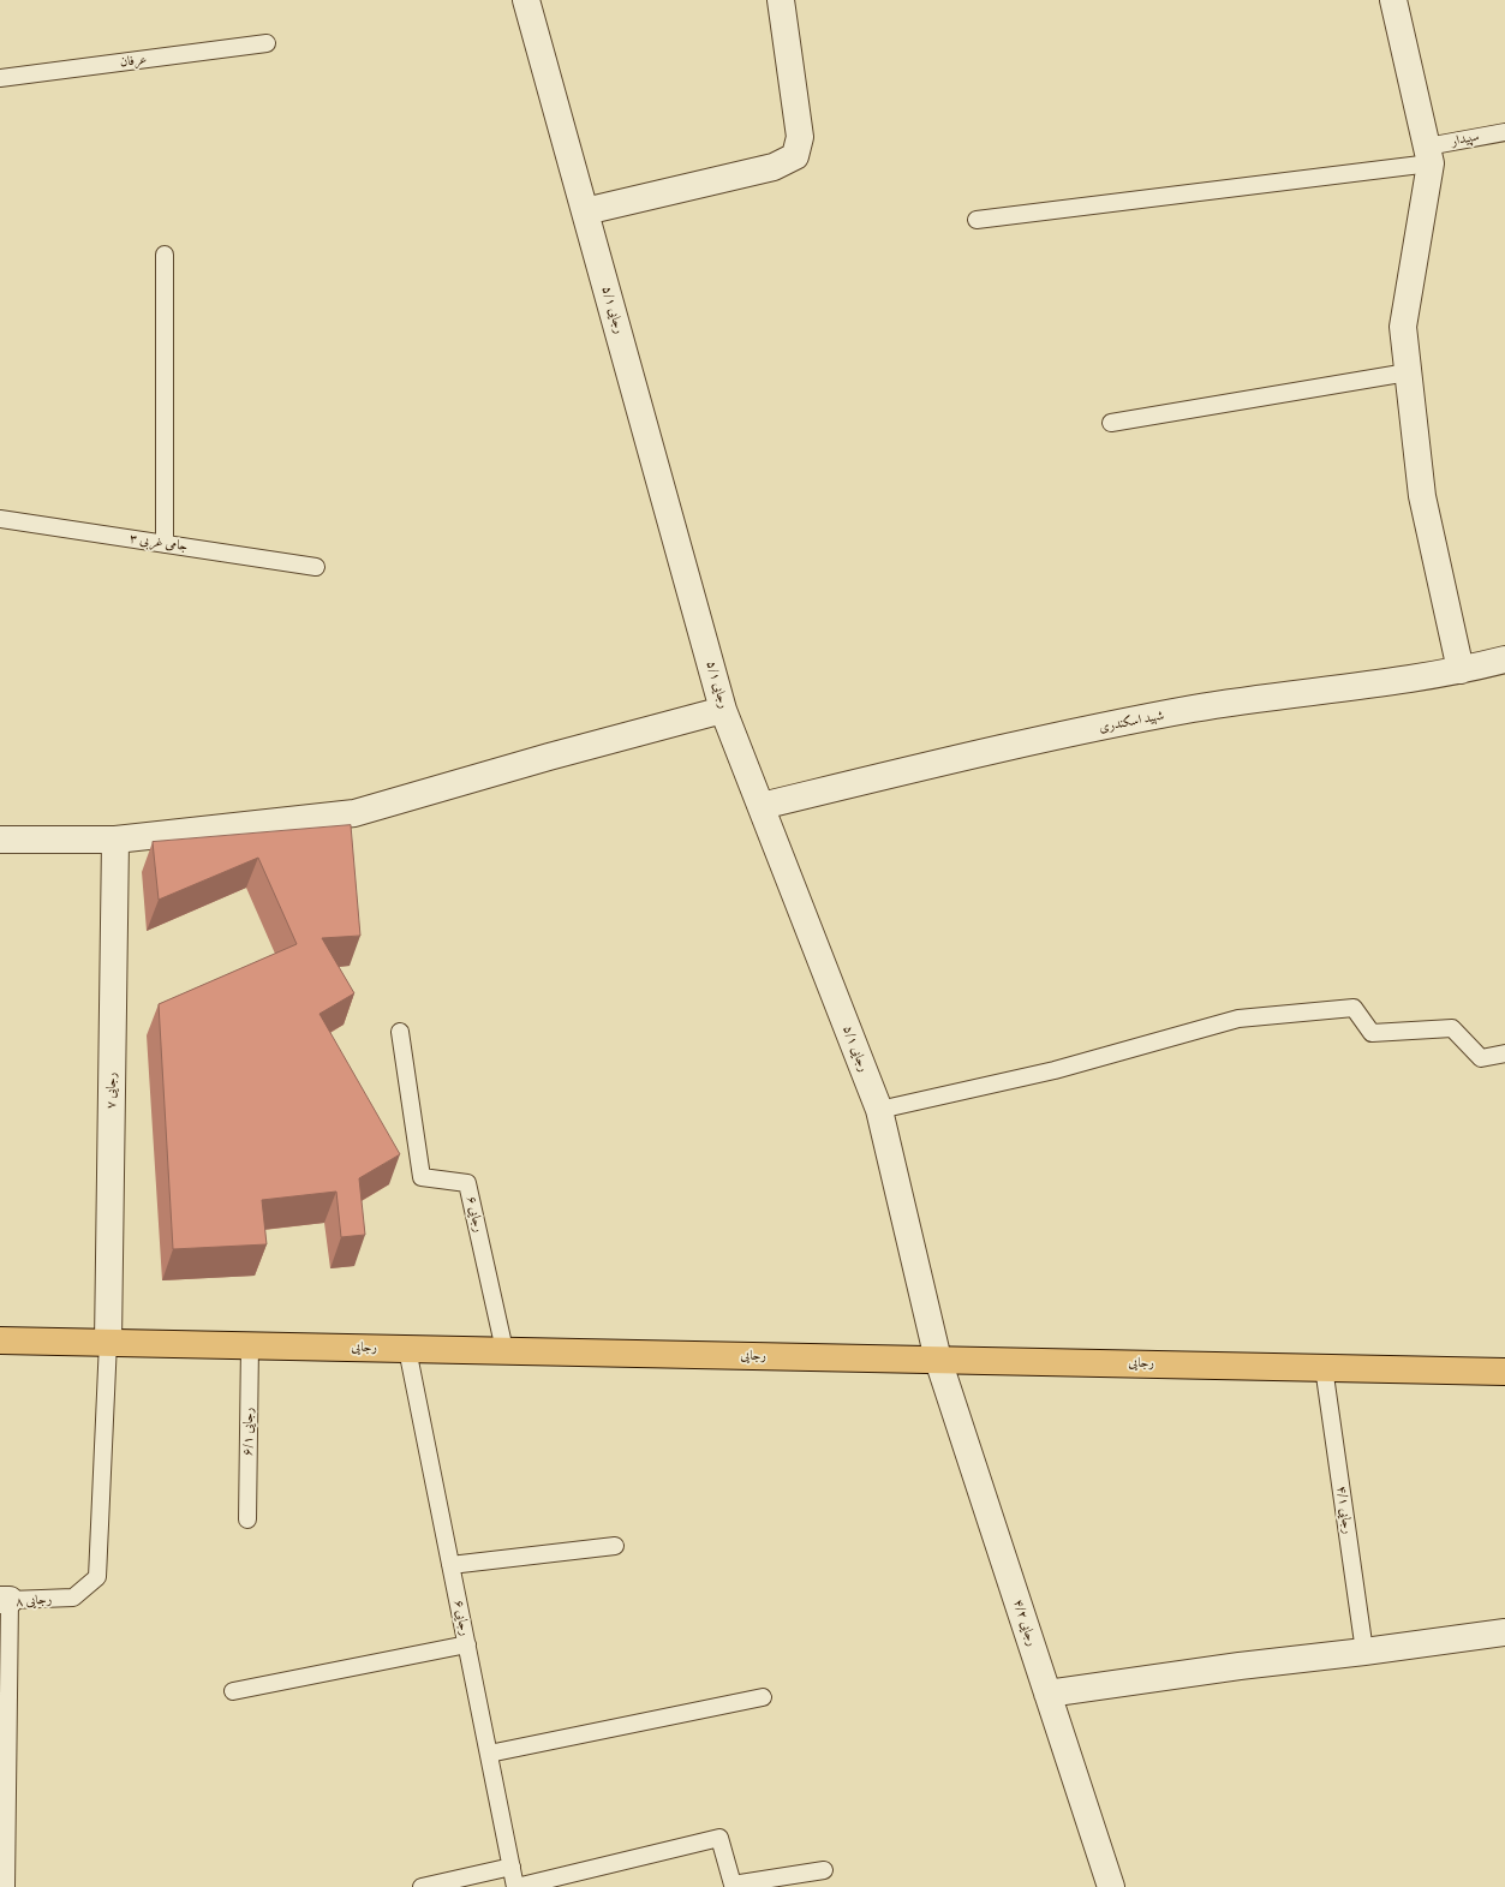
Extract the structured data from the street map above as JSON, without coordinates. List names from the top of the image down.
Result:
{
  "streets": {
    "main road": ["رجایی"],
    "street": [
      "رجایی ۵/۱",
      "شهید اسکندری",
      "رجایی ۷",
      "رجایی ۴/۲"
    ],
    "lane": [
      "عرفان",
      "سپیدار",
      "جامی غربی ۳",
      "رجایی ۶",
      "رجایی ۶/۱",
      "رجایی ۴/۱",
      "رجایی ۸"
    ]
  },
  "crossings": [
    ["رجایی ۵/۱", "شهید اسکندری"],
    ["رجایی ۵/۱", "رجایی"],
    ["رجایی ۵/۱", "رجایی ۴/۲"],
    ["رجایی ۷", "رجایی"],
    ["رجایی ۷", "رجایی ۸"],
    ["رجایی ۶", "رجایی"],
    ["رجایی", "رجایی ۶/۱"],
    ["رجایی", "رجایی ۴/۱"],
    ["رجایی", "رجایی ۸"],
    ["رجایی", "رجایی ۴/۲"]
  ]
}
